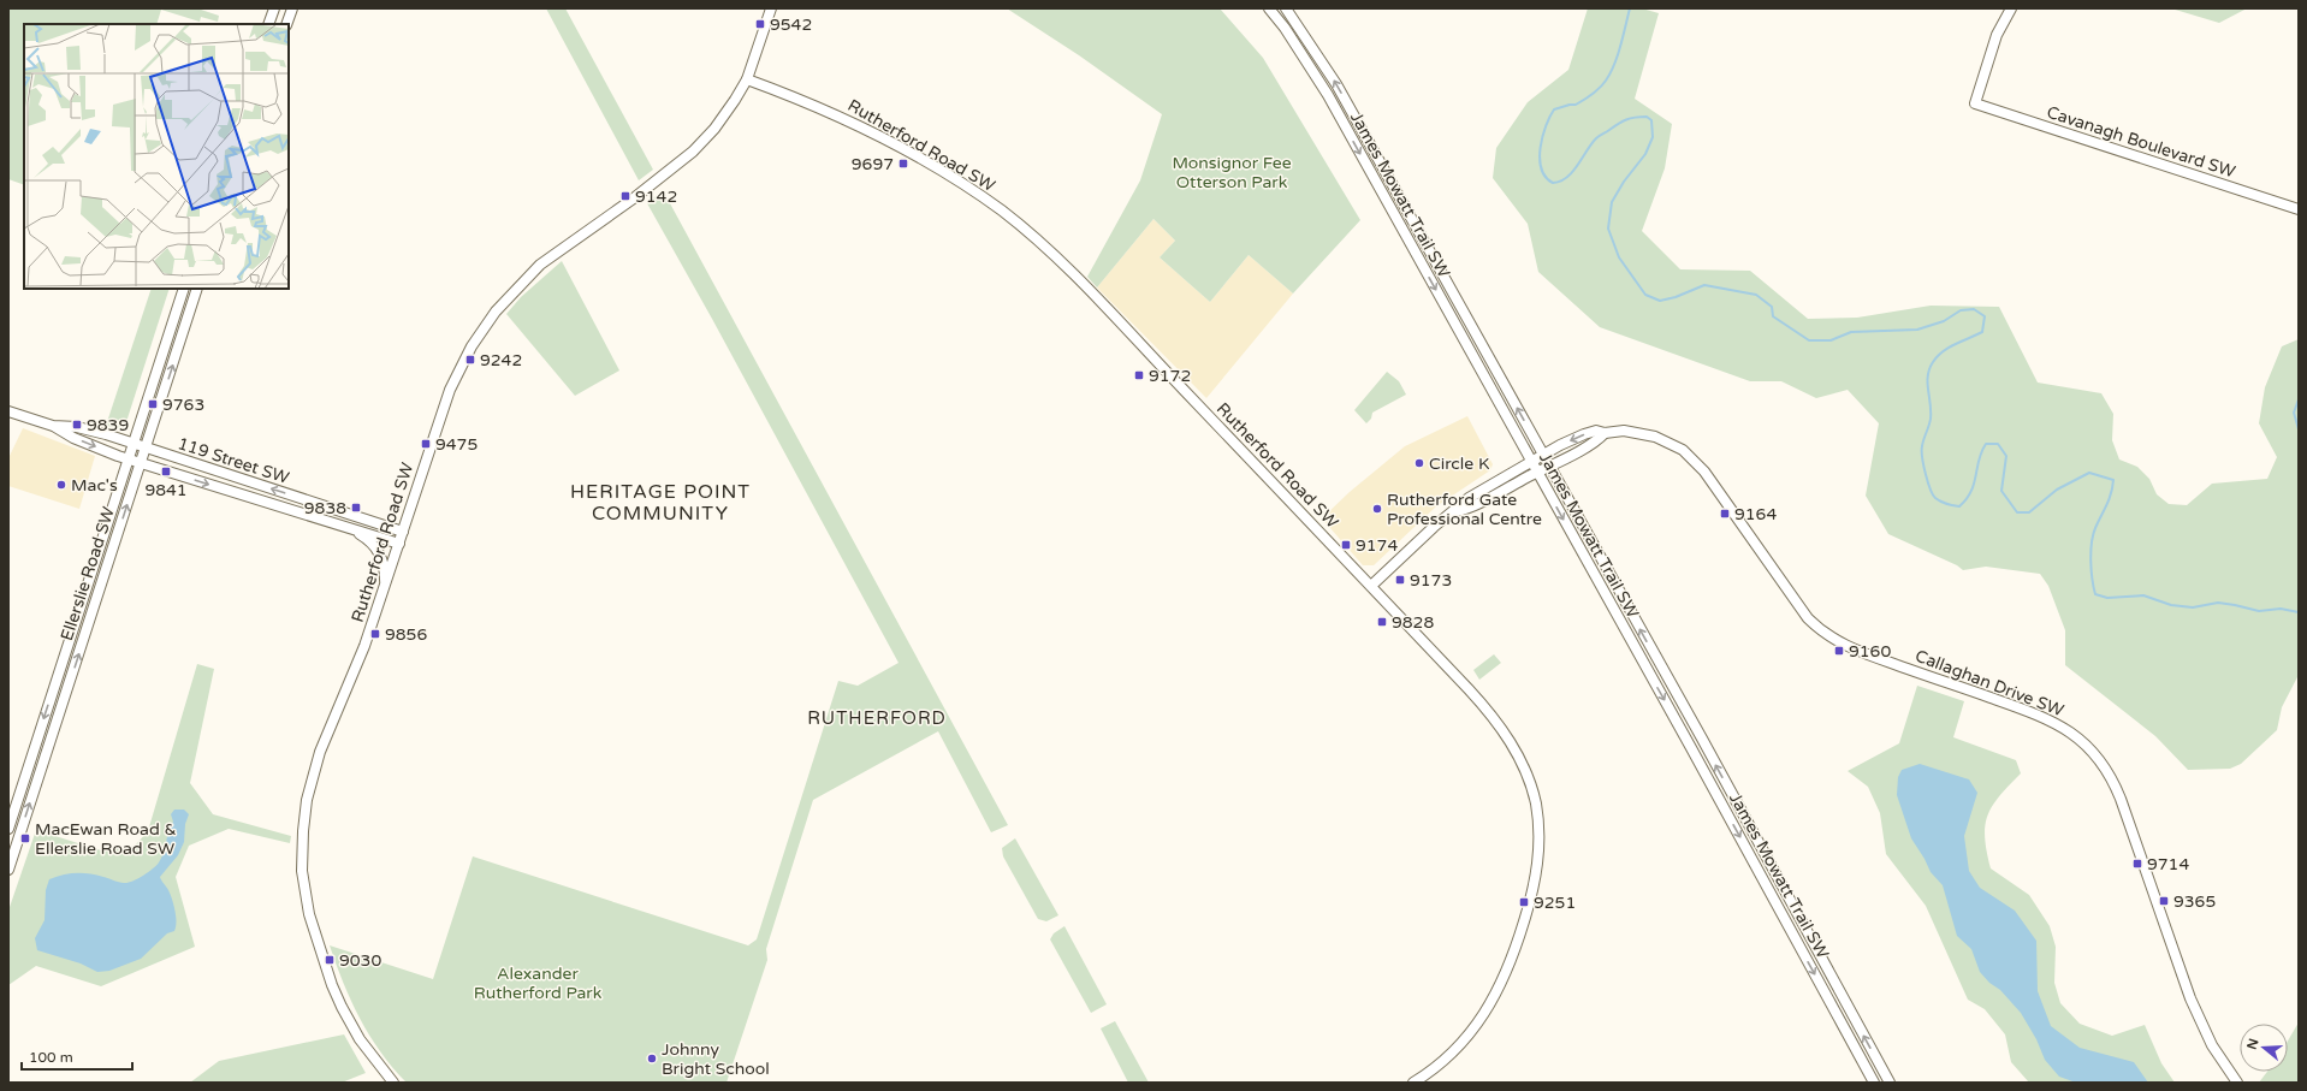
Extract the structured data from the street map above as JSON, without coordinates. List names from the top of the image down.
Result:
{
  "streets": {
    "street": [
      "Cavanagh Boulevard SW",
      "Rutherford Road SW",
      "James Mowatt Trail SW",
      "119 Street SW",
      "Ellerslie Road SW",
      "Callaghan Drive SW"
    ]
  },
  "crossings": [
    ["Rutherford Road SW", "119 Street SW"],
    ["Rutherford Road SW", "Callaghan Drive SW"],
    ["James Mowatt Trail SW", "Callaghan Drive SW"],
    ["119 Street SW", "Ellerslie Road SW"]
  ],
  "districts": ["HERITAGE POINT COMMUNITY", "RUTHERFORD"],
  "parks": ["Monsignor Fee Otterson Park", "Alexander Rutherford Park"],
  "places": {
    "transit": [
      "9542",
      "9697",
      "9142",
      "9242",
      "9172",
      "9763",
      "9839",
      "9475",
      "9841",
      "9838",
      "9164",
      "9174",
      "9173",
      "9828",
      "9856",
      "9160",
      "MacEwan Road & Ellerslie Road SW",
      "9714",
      "9365",
      "9251",
      "9030"
    ],
    "other": [
      "Circle K",
      "Mac's",
      "Rutherford Gate Professional Centre",
      "Johnny Bright School"
    ]
  },
  "scale_bar": "100 m",
  "north": "left"
}
